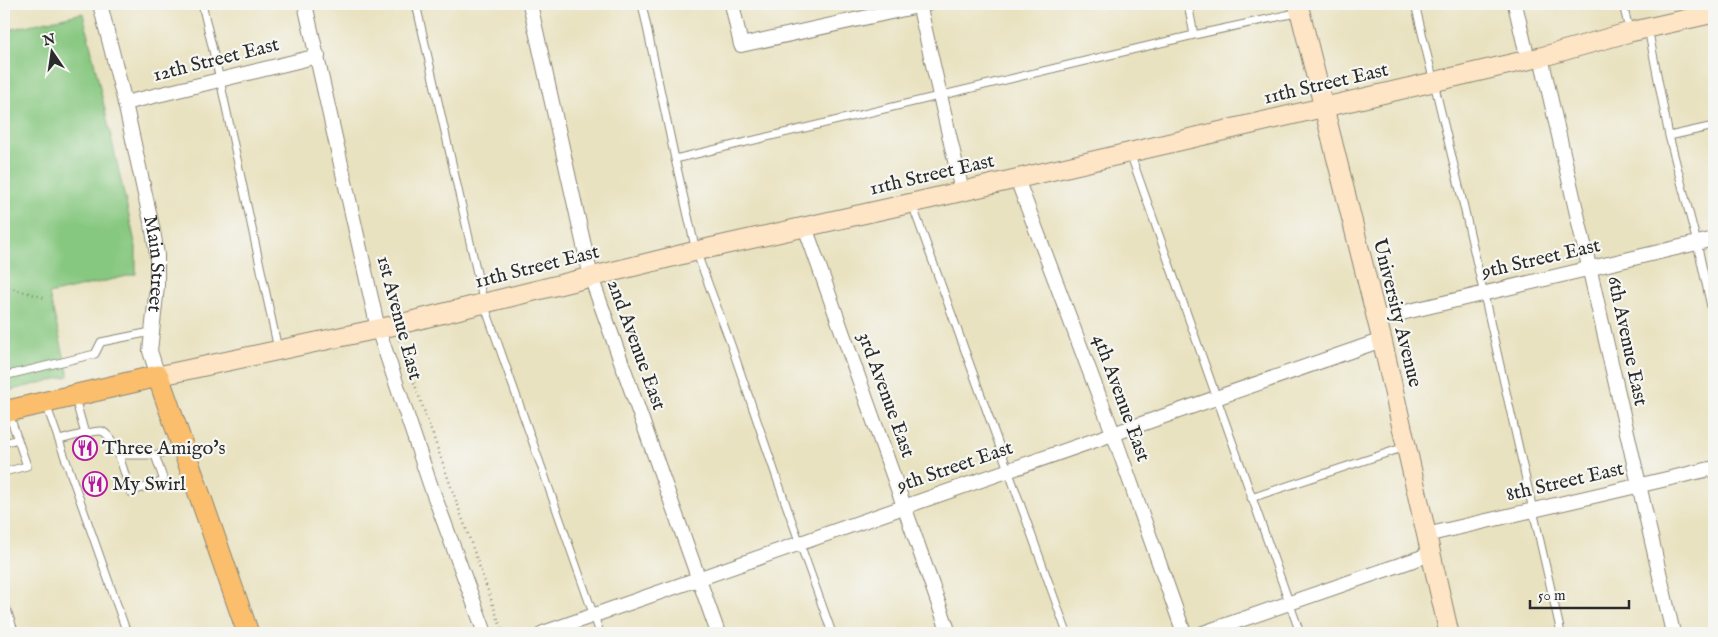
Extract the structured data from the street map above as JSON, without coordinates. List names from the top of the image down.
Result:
{
  "streets": {
    "main road": ["Main Street"],
    "street": [
      "12th Street East",
      "11th Street East",
      "9th Street East",
      "University Avenue",
      "1st Avenue East",
      "6th Avenue East",
      "2nd Avenue East",
      "3rd Avenue East",
      "4th Avenue East",
      "8th Street East"
    ]
  },
  "crossings": [
    ["12th Street East", "Main Street"],
    ["12th Street East", "1st Avenue East"],
    ["11th Street East", "Main Street"],
    ["11th Street East", "University Avenue"],
    ["11th Street East", "1st Avenue East"],
    ["11th Street East", "6th Avenue East"],
    ["11th Street East", "2nd Avenue East"],
    ["11th Street East", "3rd Avenue East"],
    ["11th Street East", "4th Avenue East"],
    ["9th Street East", "University Avenue"],
    ["9th Street East", "6th Avenue East"],
    ["9th Street East", "2nd Avenue East"],
    ["9th Street East", "3rd Avenue East"],
    ["9th Street East", "4th Avenue East"],
    ["University Avenue", "8th Street East"],
    ["6th Avenue East", "8th Street East"]
  ],
  "places": {
    "restaurant": ["Three Amigo's", "My Swirl"]
  },
  "scale_bar": "50 m",
  "north": "top"
}
